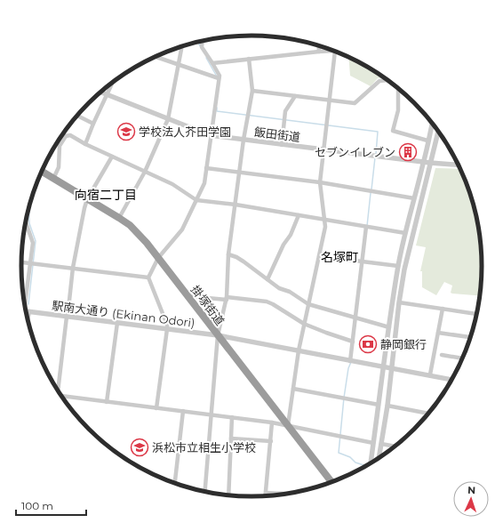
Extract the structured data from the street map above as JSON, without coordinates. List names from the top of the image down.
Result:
{
  "streets": {
    "highway": ["掛塚街道"],
    "street": ["飯田街道", "駅南大通り (Ekinan Odori)"]
  },
  "crossings": [
    ["掛塚街道", "駅南大通り (Ekinan Odori)"]
  ],
  "districts": ["向宿二丁目", "名塚町"],
  "places": {
    "school or university": ["学校法人芥田学園", "浜松市立相生小学校"],
    "building": ["セブンイレブン"],
    "bank": ["静岡銀行"]
  },
  "scale_bar": "100 m",
  "north": "top"
}
